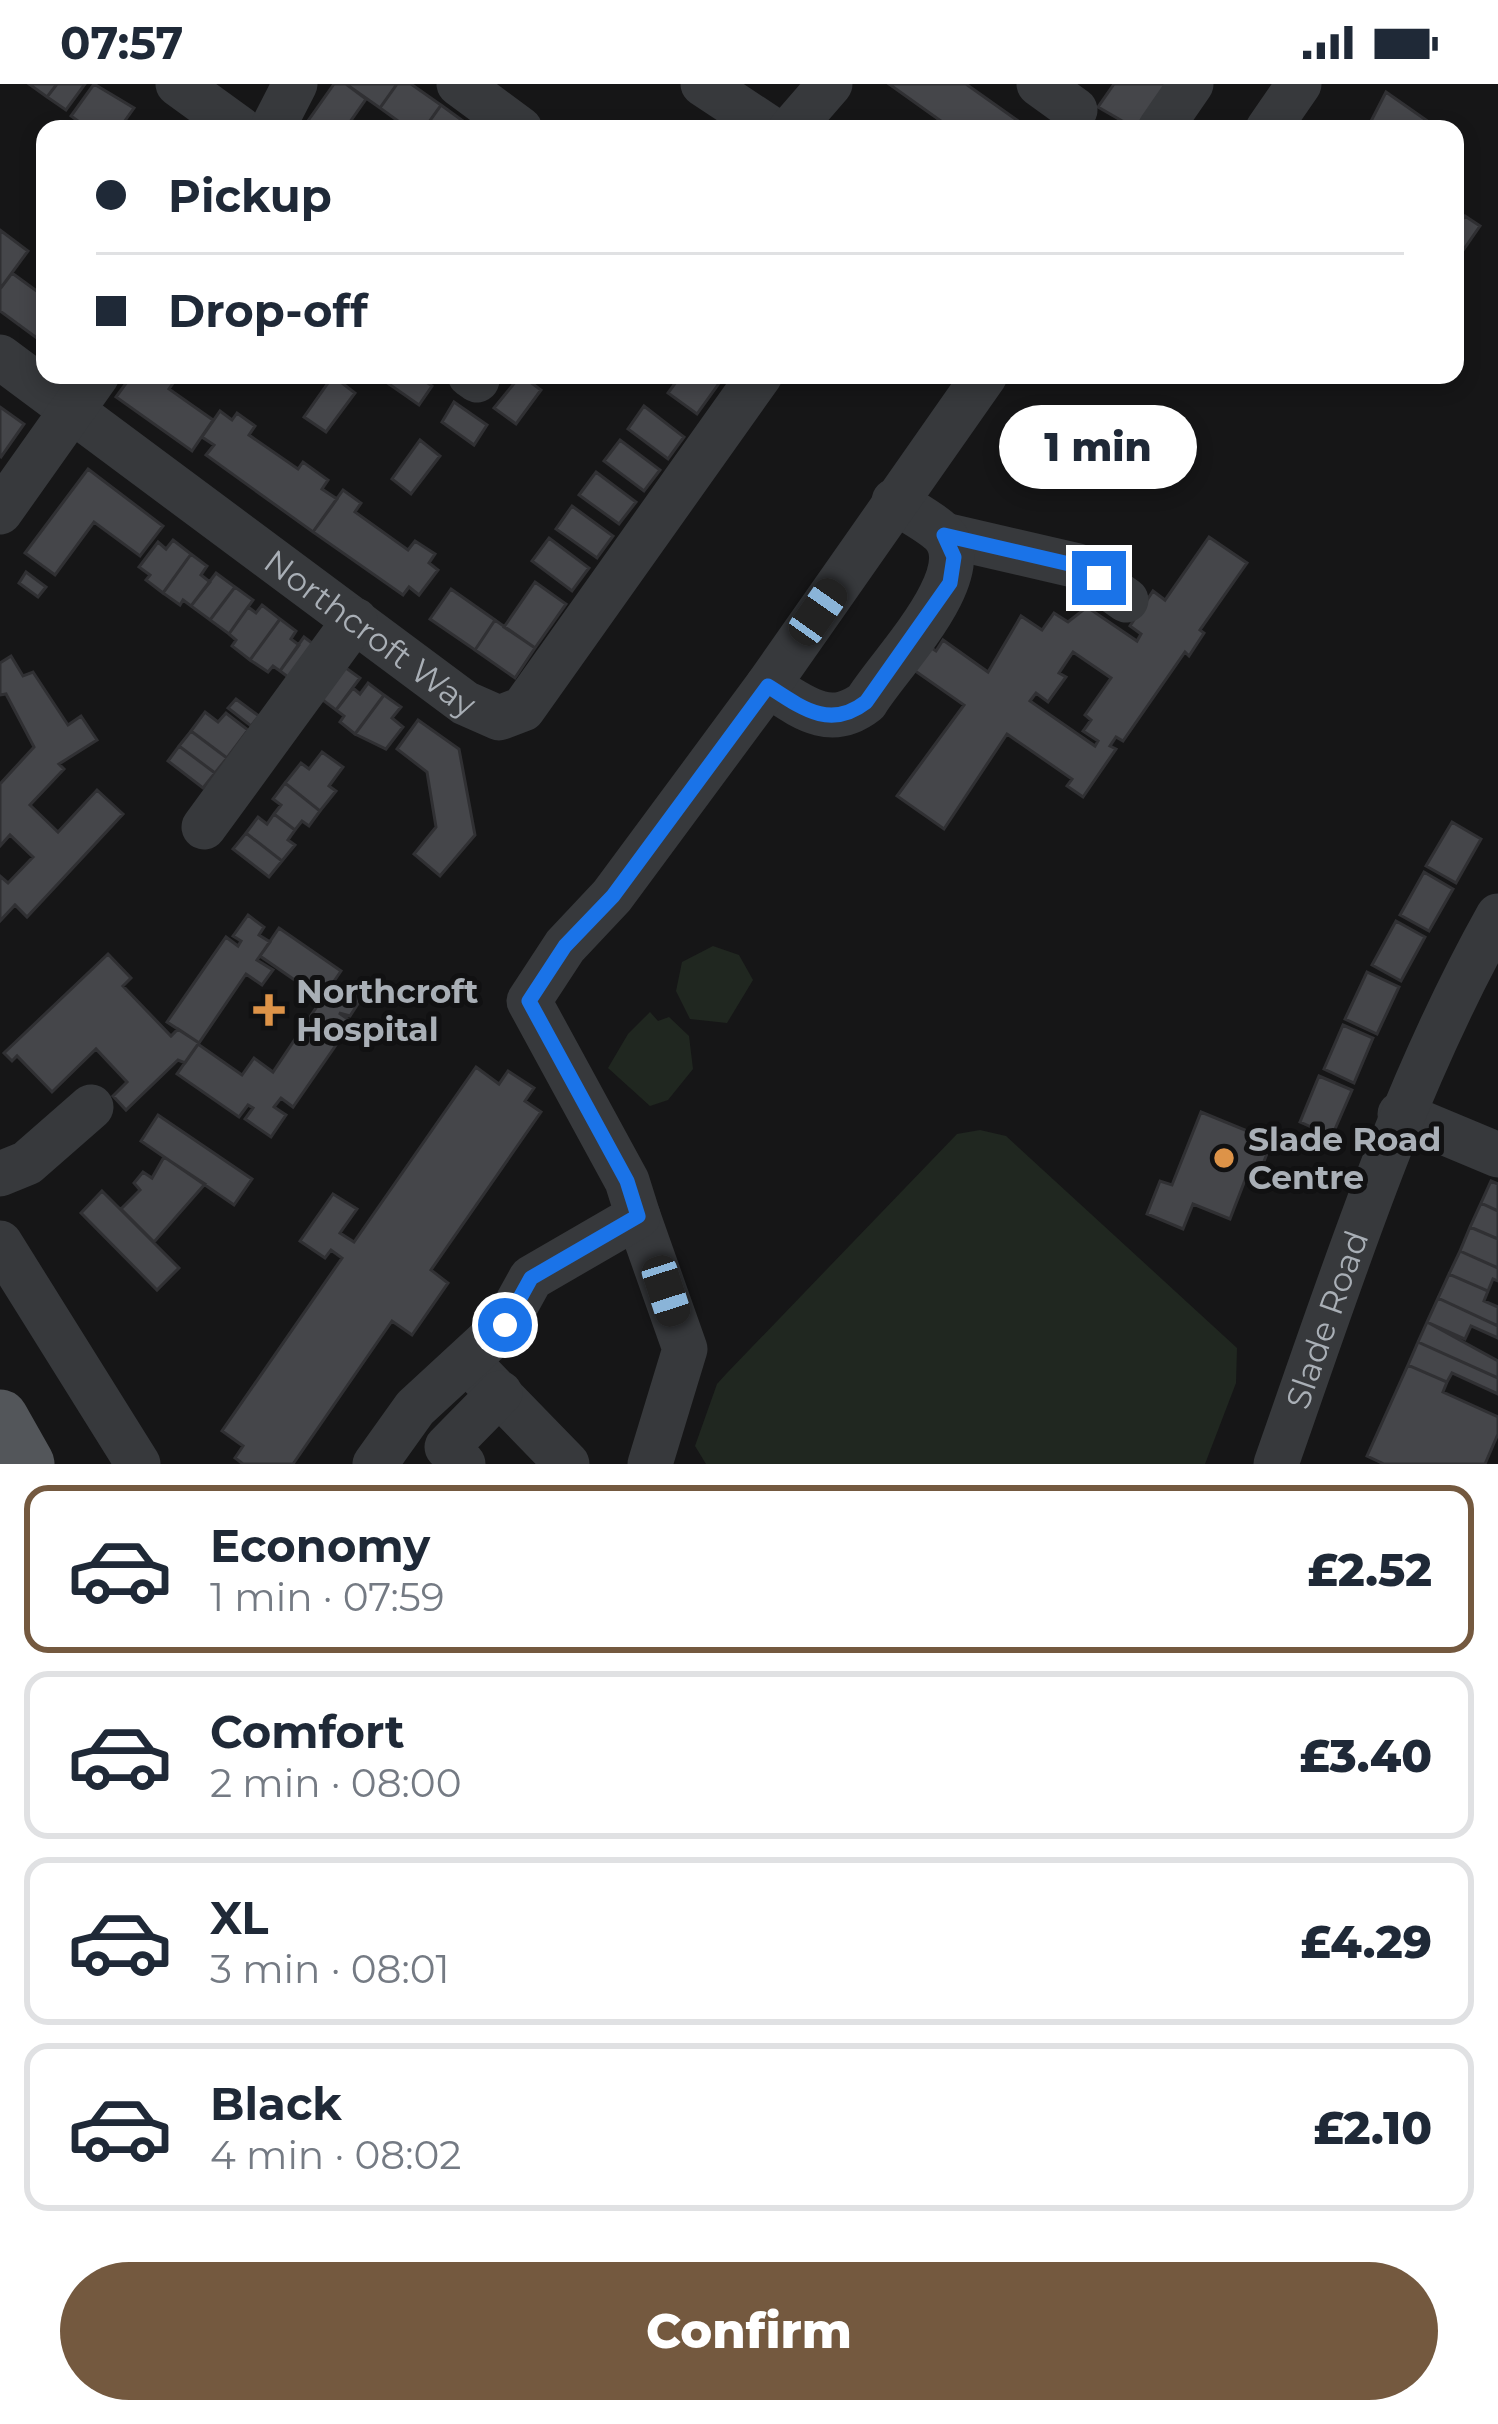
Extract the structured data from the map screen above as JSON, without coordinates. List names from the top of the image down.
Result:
{
  "streets": {
    "street": ["Northcroft Way", "Slade Road"]
  },
  "places": {
    "health": ["Northcroft Hospital"],
    "other": ["Slade Road Centre"]
  },
  "page": {
    "status": "07:57",
    "banner": ["Pickup", "Drop-off"],
    "bubble": "1 min",
    "list": [
      {
        "name": "Economy",
        "note": "1 min · 07:59",
        "value": "£2.52"
      },
      {
        "name": "Comfort",
        "note": "2 min · 08:00",
        "value": "£3.40"
      },
      {
        "name": "XL",
        "note": "3 min · 08:01",
        "value": "£4.29"
      },
      {
        "name": "Black",
        "note": "4 min · 08:02",
        "value": "£2.10"
      }
    ],
    "buttons": "Confirm"
  }
}
